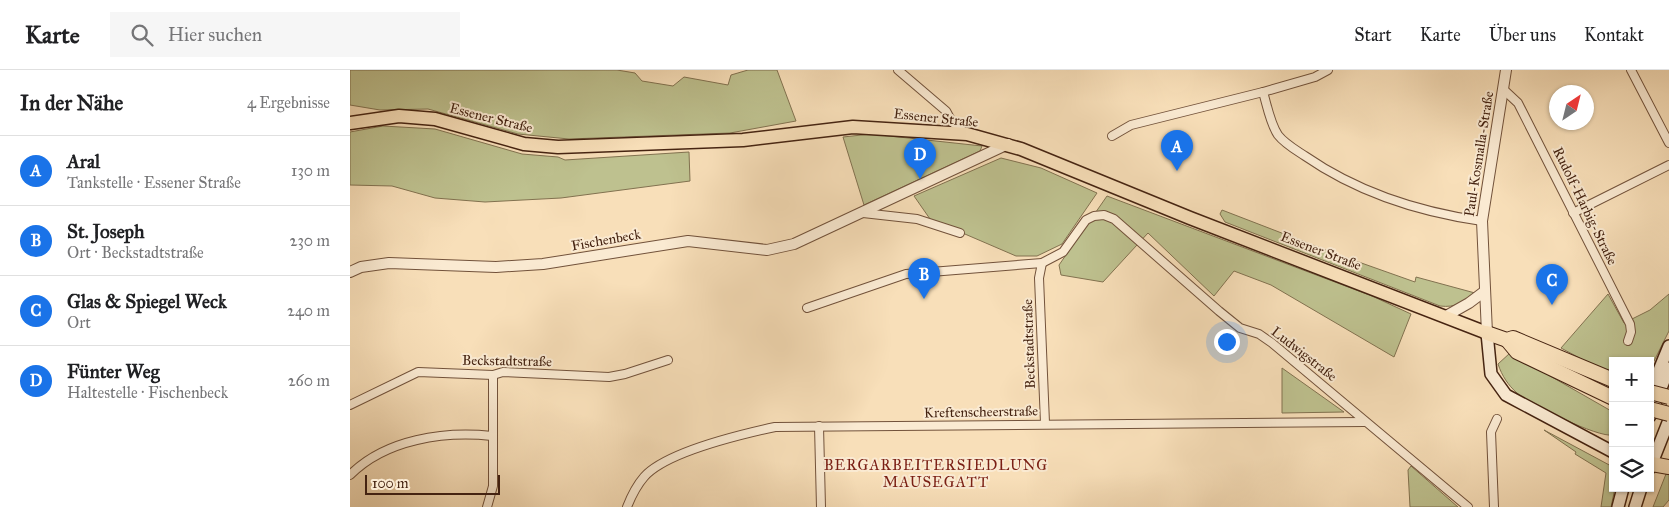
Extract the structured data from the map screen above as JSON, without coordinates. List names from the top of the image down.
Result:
{
  "streets": {
    "main road": ["Essener Straße"],
    "street": [
      "Paul-Kosmalla-Straße",
      "Rudolf-Harbig-Straße",
      "Fischenbeck",
      "Beckstadtstraße",
      "Ludwigstraße",
      "Kreftenscheerstraße"
    ]
  },
  "crossings": [
    ["Essener Straße", "Paul-Kosmalla-Straße"],
    ["Essener Straße", "Fischenbeck"],
    ["Paul-Kosmalla-Straße", "Rudolf-Harbig-Straße"],
    ["Beckstadtstraße", "Ludwigstraße"],
    ["Beckstadtstraße", "Kreftenscheerstraße"],
    ["Ludwigstraße", "Kreftenscheerstraße"]
  ],
  "districts": ["BERGARBEITERSIEDLUNG MAUSEGATT"],
  "scale_bar": "100 m",
  "north": "top right",
  "page": {
    "header": "Karte",
    "search": "Hier suchen",
    "nav": [
      "Start",
      "Karte",
      "Über uns",
      "Kontakt"
    ],
    "heading": ["In der Nähe", "4 Ergebnisse"],
    "pins": [
      "A",
      "D",
      "B",
      "C"
    ],
    "list": [
      {
        "mark": "A",
        "name": "Aral",
        "note": "Tankstelle · Essener Straße",
        "value": "130 m"
      },
      {
        "mark": "B",
        "name": "St. Joseph",
        "note": "Ort · Beckstadtstraße",
        "value": "230 m"
      },
      {
        "mark": "C",
        "name": "Glas & Spiegel Weck",
        "note": "Ort",
        "value": "240 m"
      },
      {
        "mark": "D",
        "name": "Fünter Weg",
        "note": "Haltestelle · Fischenbeck",
        "value": "260 m"
      }
    ],
    "map_buttons": ["+", "−"],
    "scale": "100 m"
  }
}
